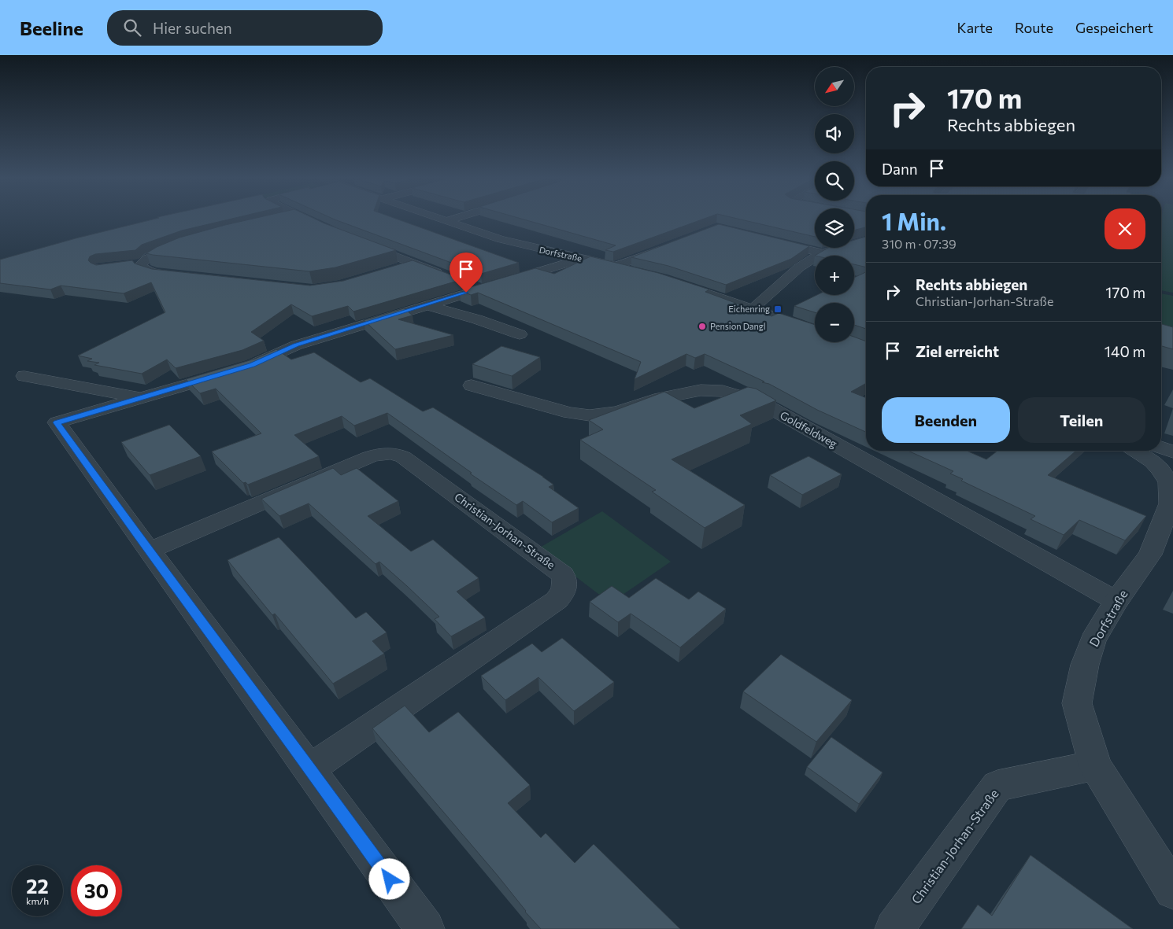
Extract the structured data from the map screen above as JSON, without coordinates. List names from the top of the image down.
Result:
{
  "streets": {
    "street": ["Dorfstraße", "Goldfeldweg", "Christian-Jorhan-Straße"]
  },
  "crossings": [
    ["Dorfstraße", "Goldfeldweg"],
    ["Dorfstraße", "Christian-Jorhan-Straße"]
  ],
  "places": {
    "transit": ["Eichenring"],
    "other": ["Pension Dangl"]
  },
  "north": "bottom left",
  "page": {
    "header": "Beeline",
    "search": "Hier suchen",
    "nav": ["Karte", "Route", "Gespeichert"],
    "map_buttons": ["+", "−"],
    "turn": ["170 m", "Rechts abbiegen"],
    "then": "Dann",
    "heading": ["1 Min.", "310 m · 07:39"],
    "list": [
      {
        "name": "Rechts abbiegen",
        "note": "Christian-Jorhan-Straße",
        "value": "170 m"
      },
      {
        "name": "Ziel erreicht",
        "value": "140 m"
      }
    ],
    "buttons": ["Beenden", "Teilen"],
    "speed": "22 km/h",
    "limit": "30"
  }
}
